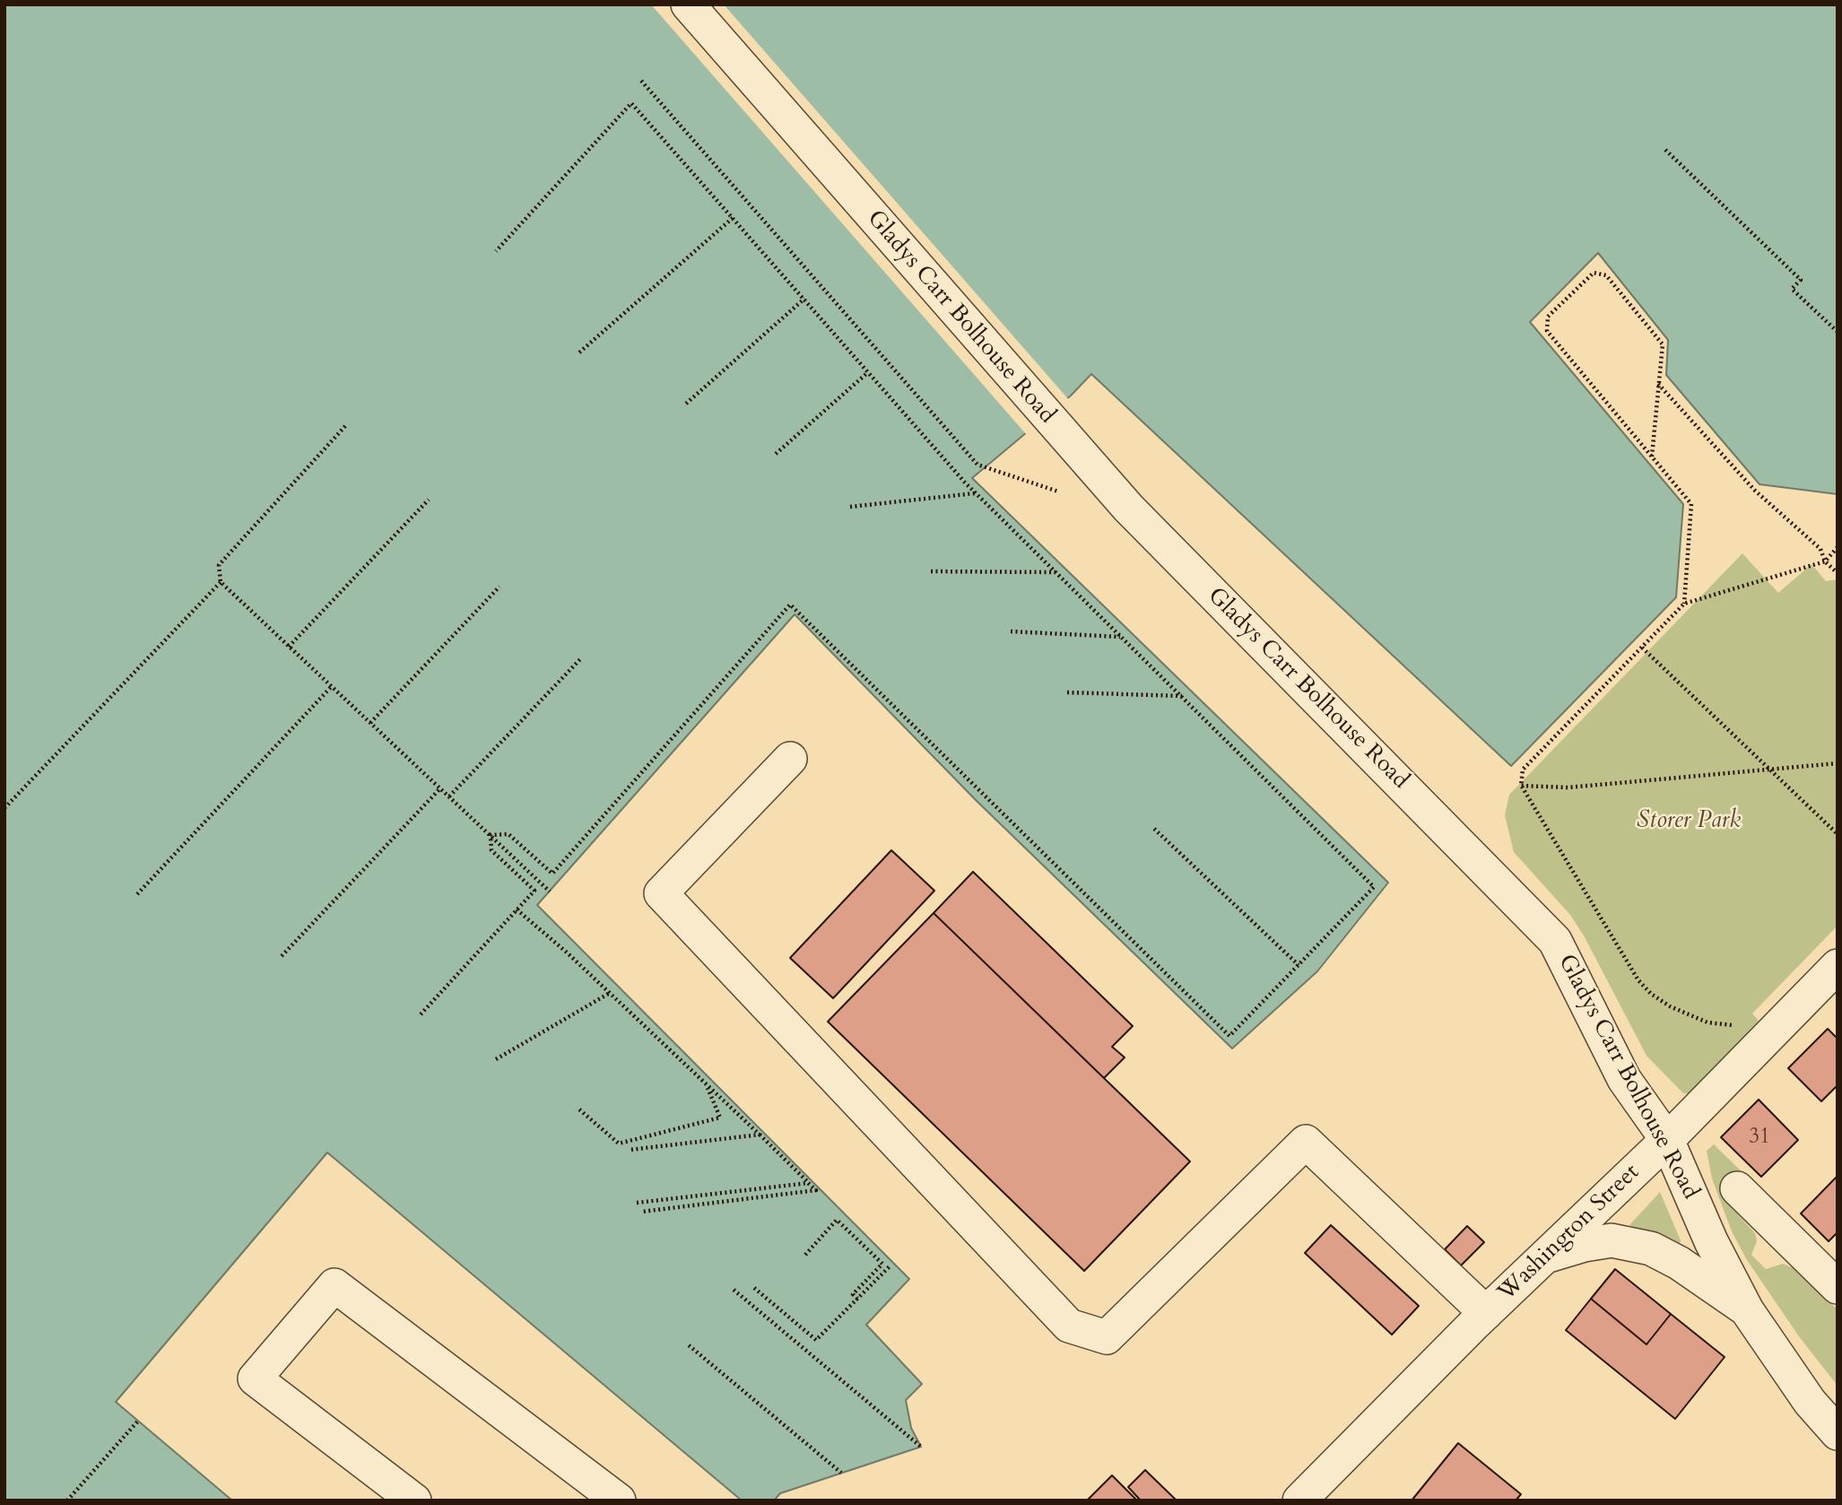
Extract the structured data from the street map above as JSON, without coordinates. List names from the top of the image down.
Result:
{
  "streets": {
    "street": ["Gladys Carr Bolhouse Road", "Washington Street"]
  },
  "crossings": [
    ["Gladys Carr Bolhouse Road", "Washington Street"]
  ],
  "parks": ["Storer Park"],
  "house_numbers": ["31"]
}
